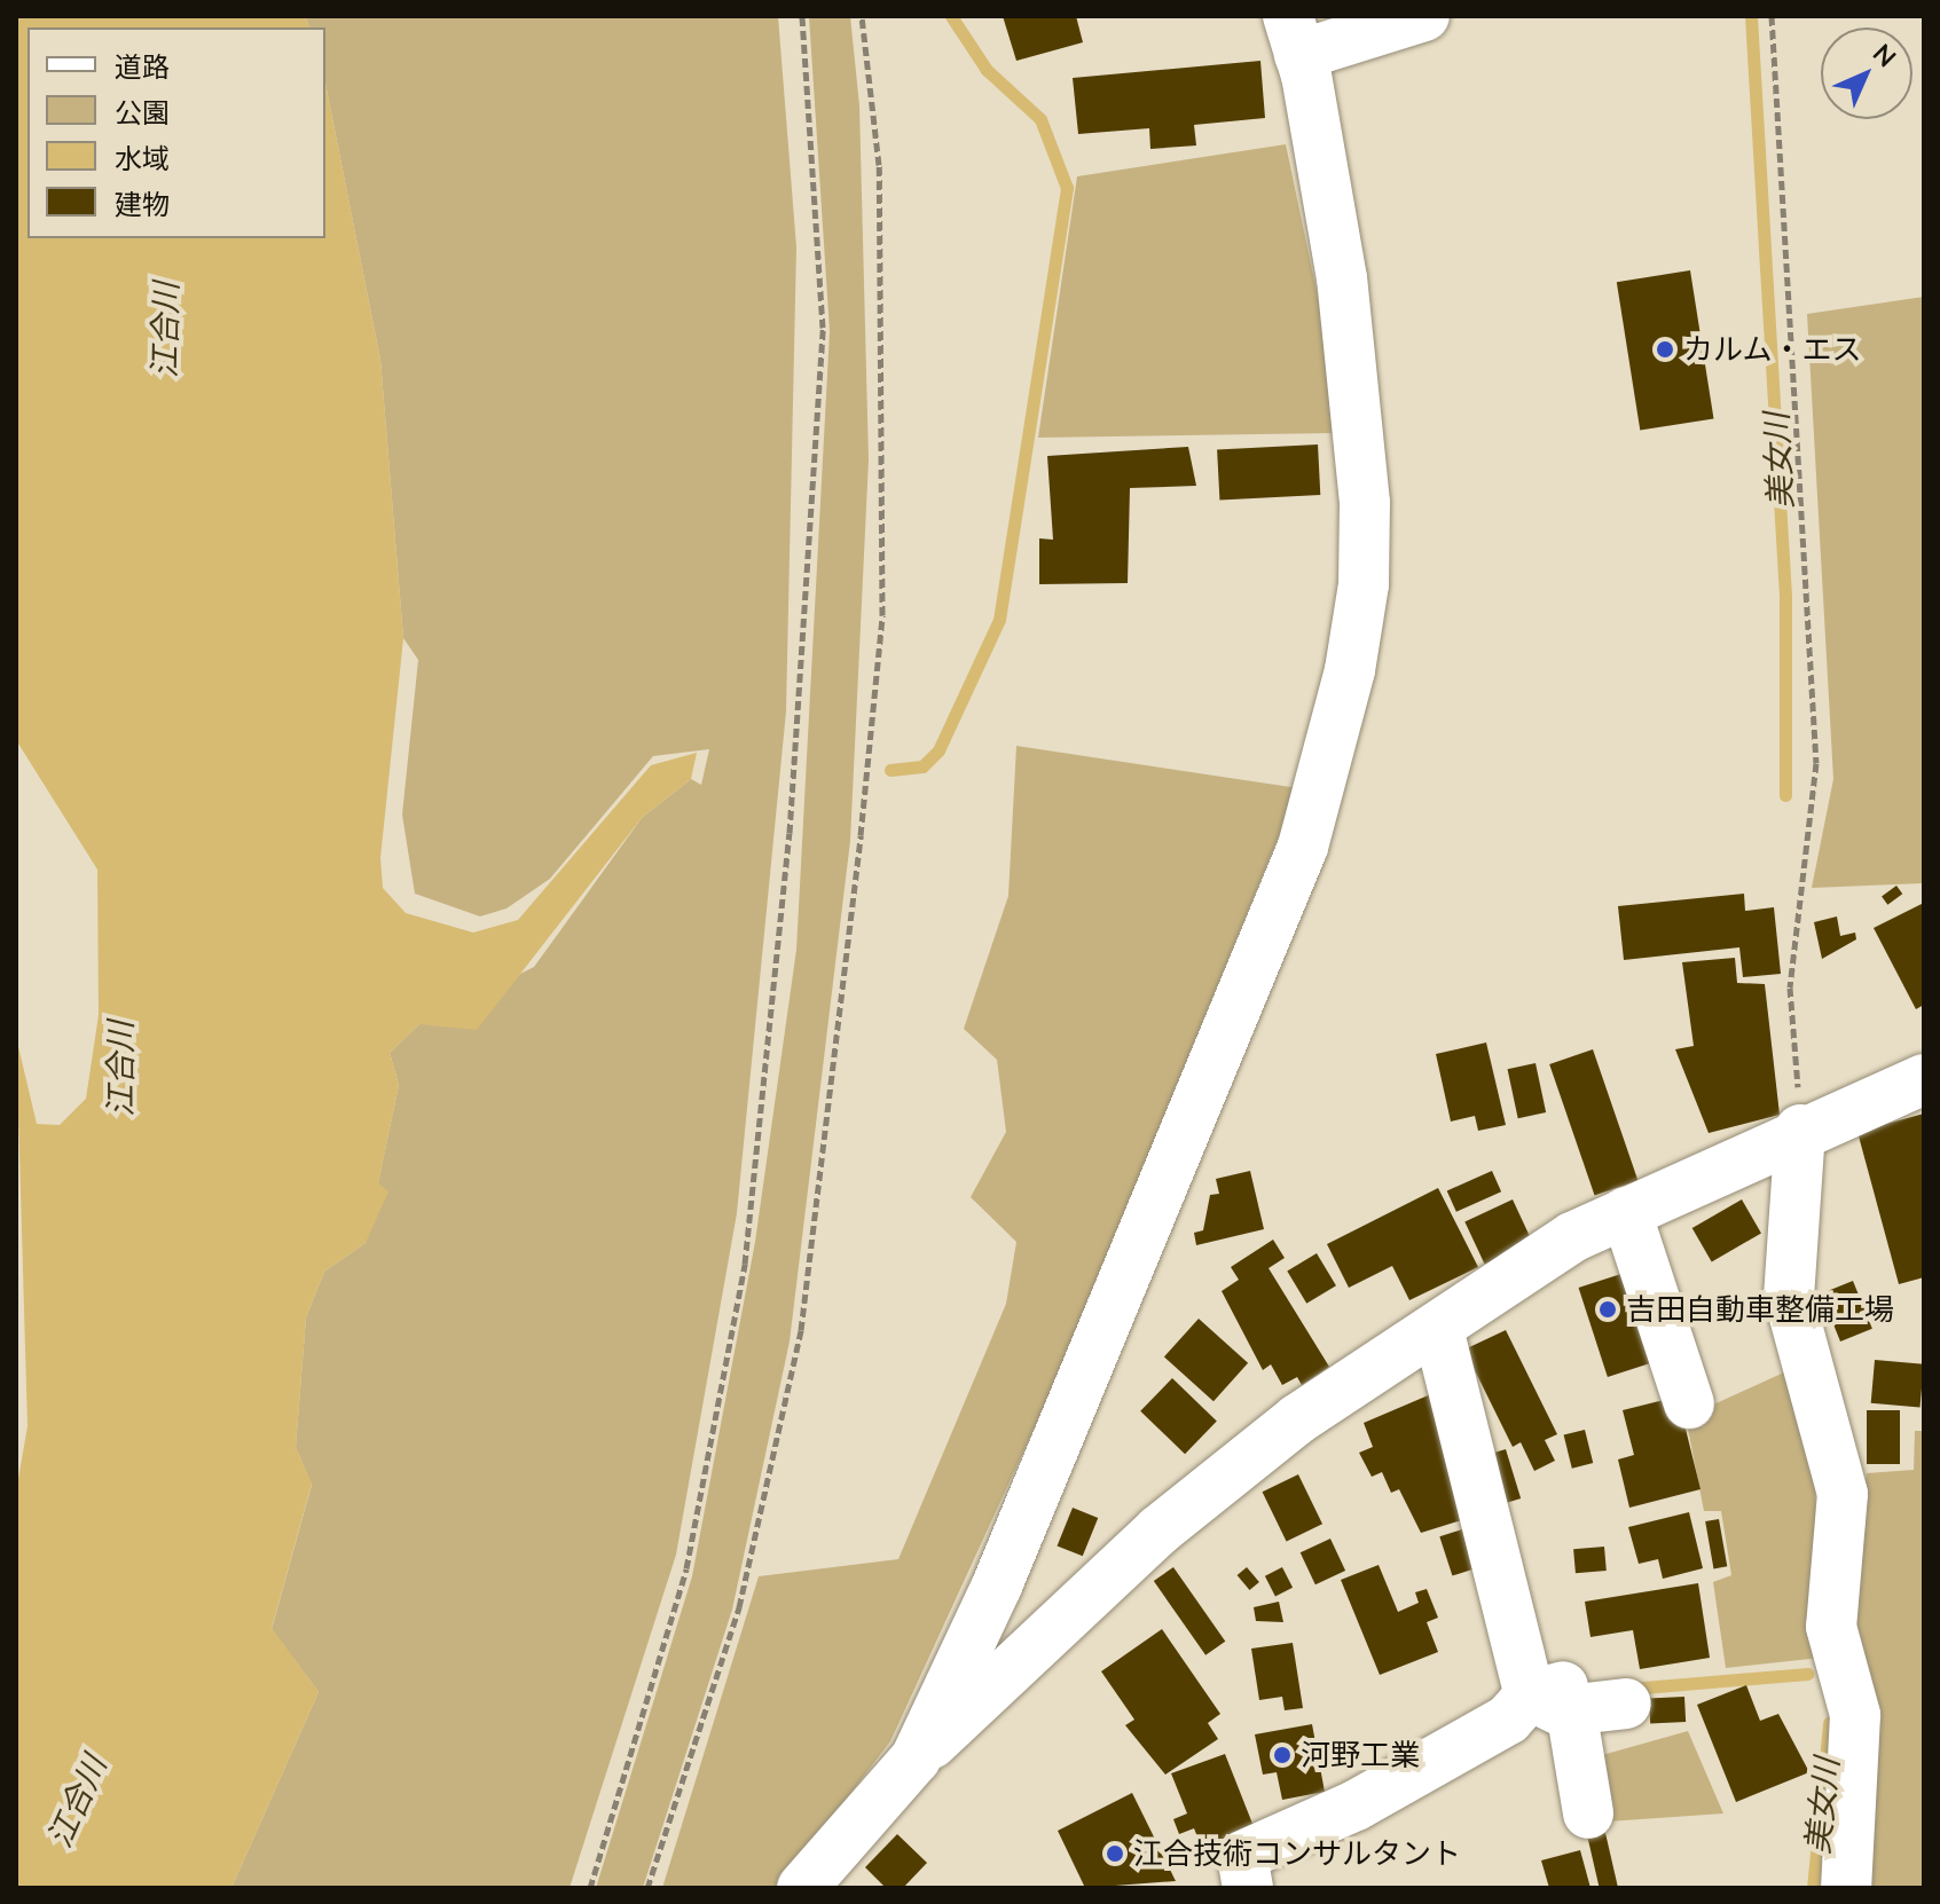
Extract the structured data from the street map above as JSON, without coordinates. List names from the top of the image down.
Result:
{
  "water": ["江合川", "美女川"],
  "places": [
    "カルム・エス",
    "吉田自動車整備工場",
    "河野工業",
    "江合技術コンサルタント"
  ],
  "legend": [
    "道路",
    "公園",
    "水域",
    "建物"
  ],
  "north": "top right"
}
